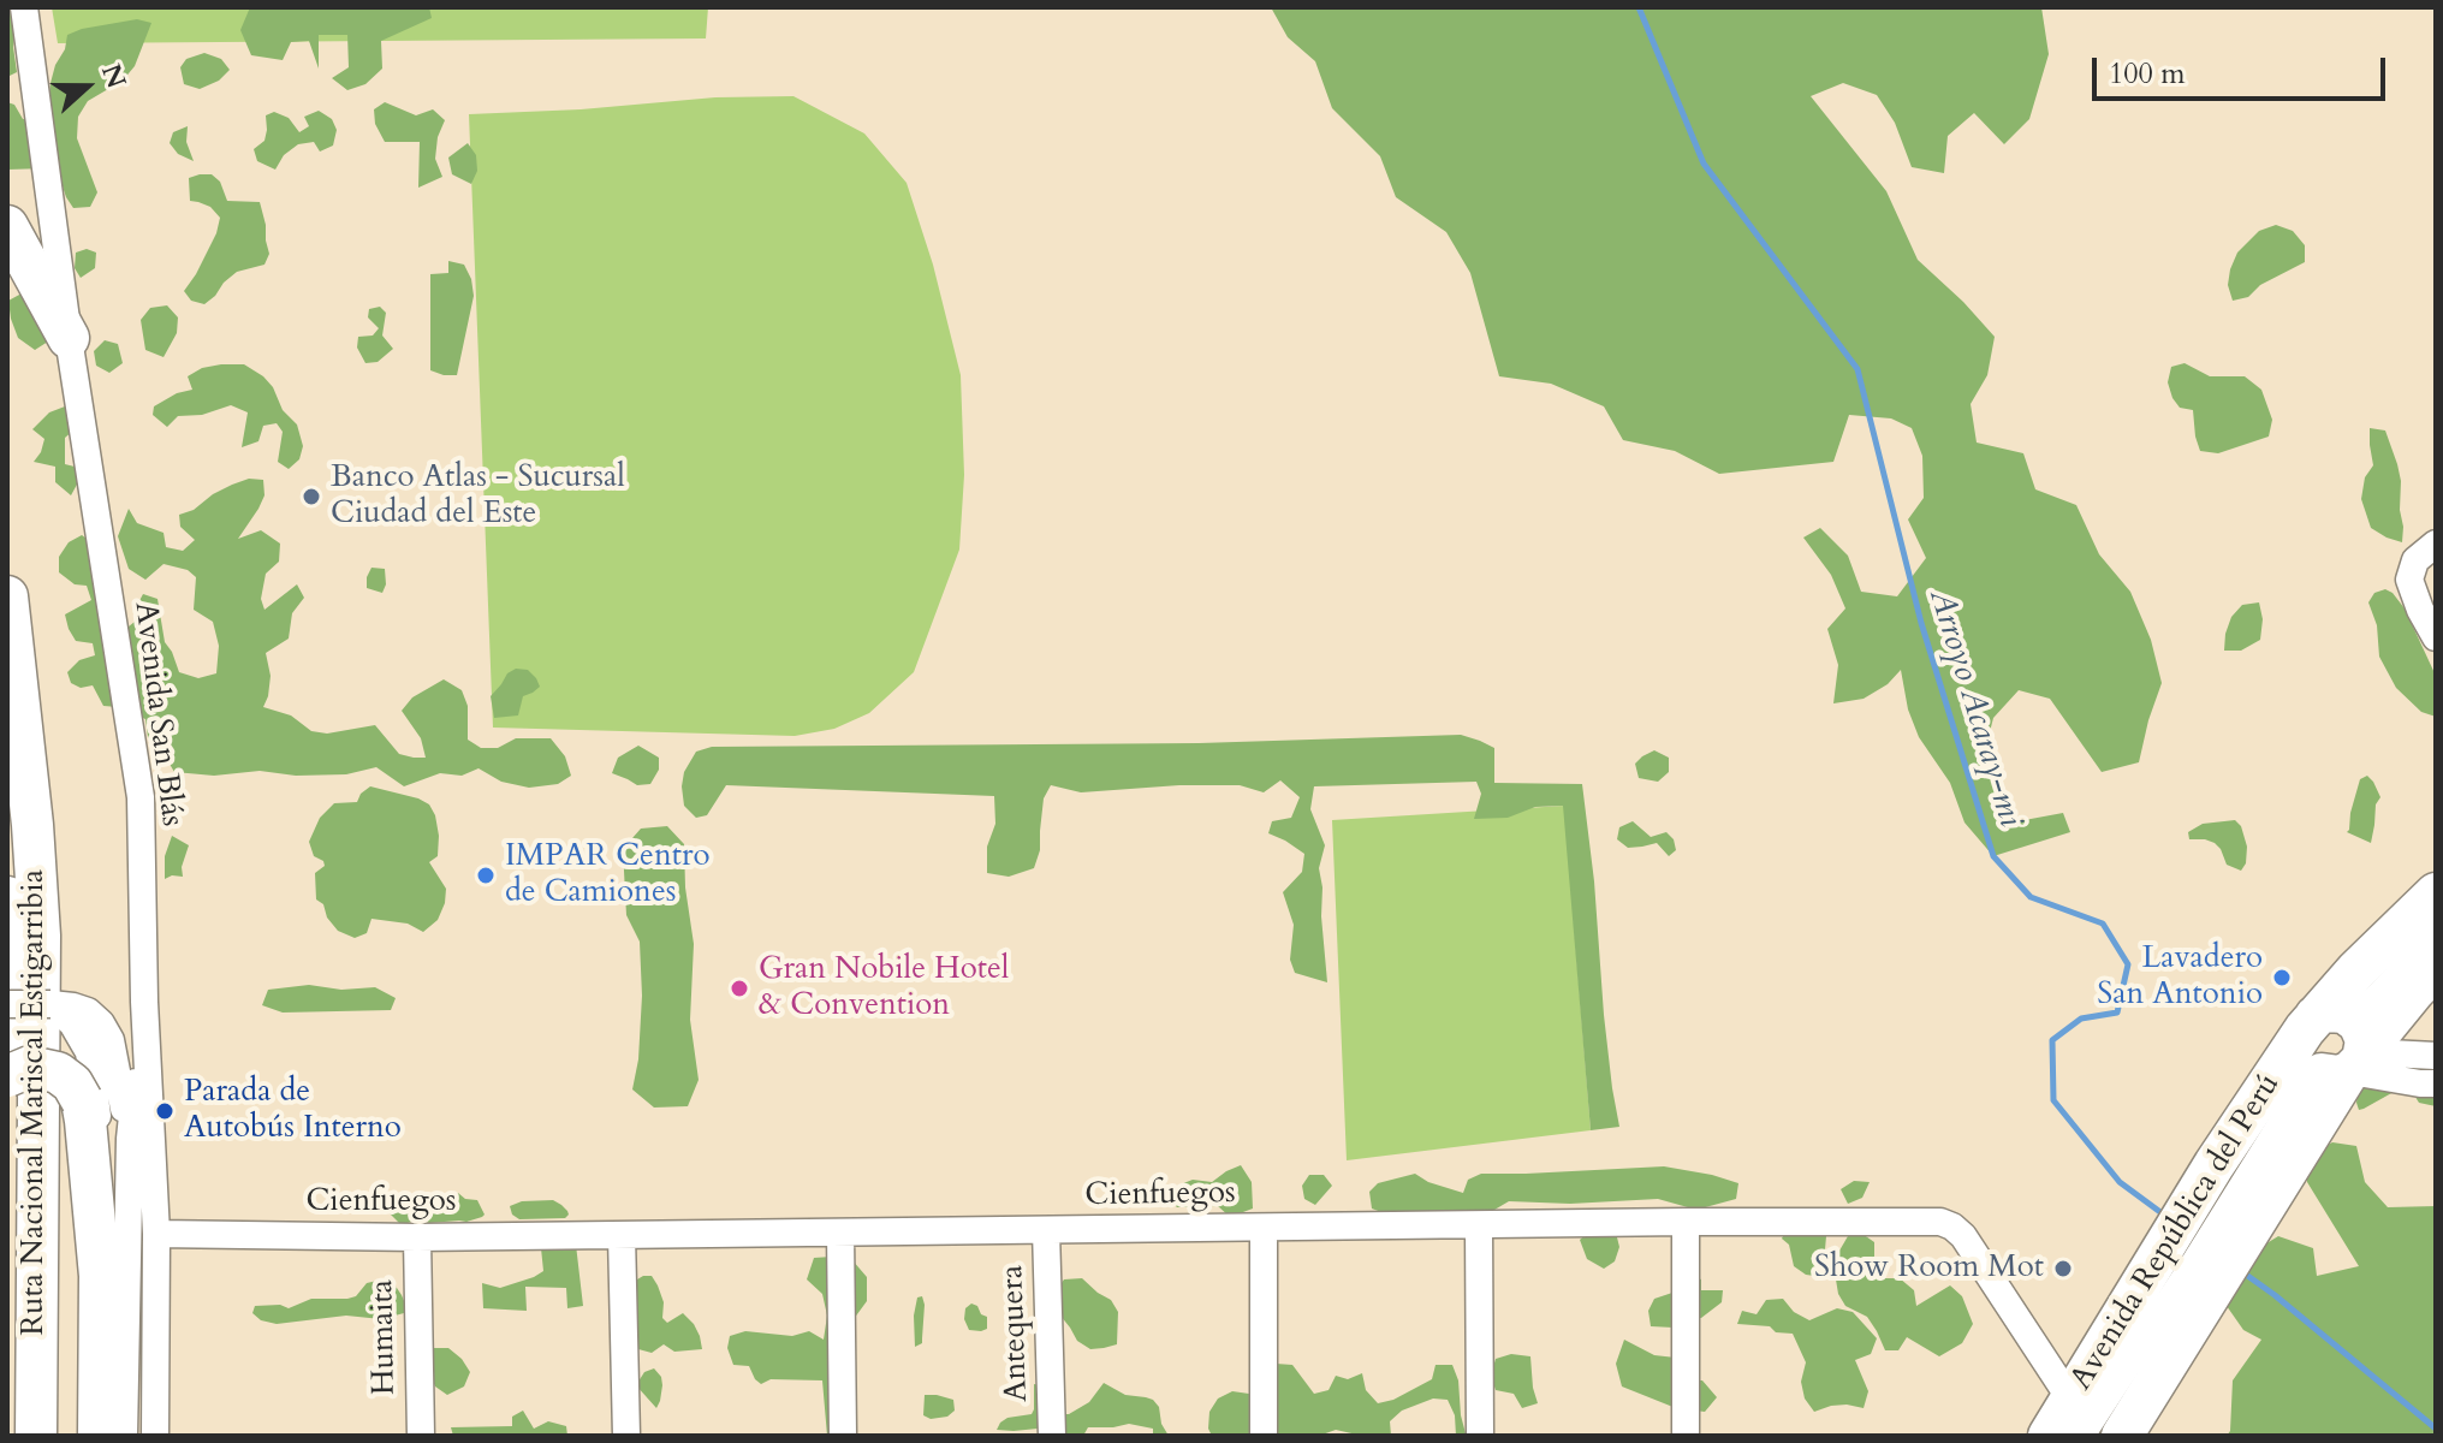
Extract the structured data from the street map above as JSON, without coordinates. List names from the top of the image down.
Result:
{
  "streets": {
    "highway": ["Ruta Nacional Mariscal Estigarribia", "Avenida República del Perú"],
    "street": [
      "Avenida San Blás",
      "Cienfuegos",
      "Antequera",
      "Humaita"
    ]
  },
  "crossings": [
    ["Avenida San Blás", "Cienfuegos"],
    ["Cienfuegos", "Avenida República del Perú"],
    ["Cienfuegos", "Antequera"],
    ["Cienfuegos", "Humaita"]
  ],
  "water": ["Arroyo Acaray-mi"],
  "places": [
    "Banco Atlas - Sucursal Ciudad del Este",
    "IMPAR Centro de Camiones",
    "Lavadero San Antonio",
    "Gran Nobile Hotel & Convention",
    "Parada de Autobús Interno",
    "Show Room Mot"
  ],
  "scale_bar": "100 m",
  "north": "right"
}
